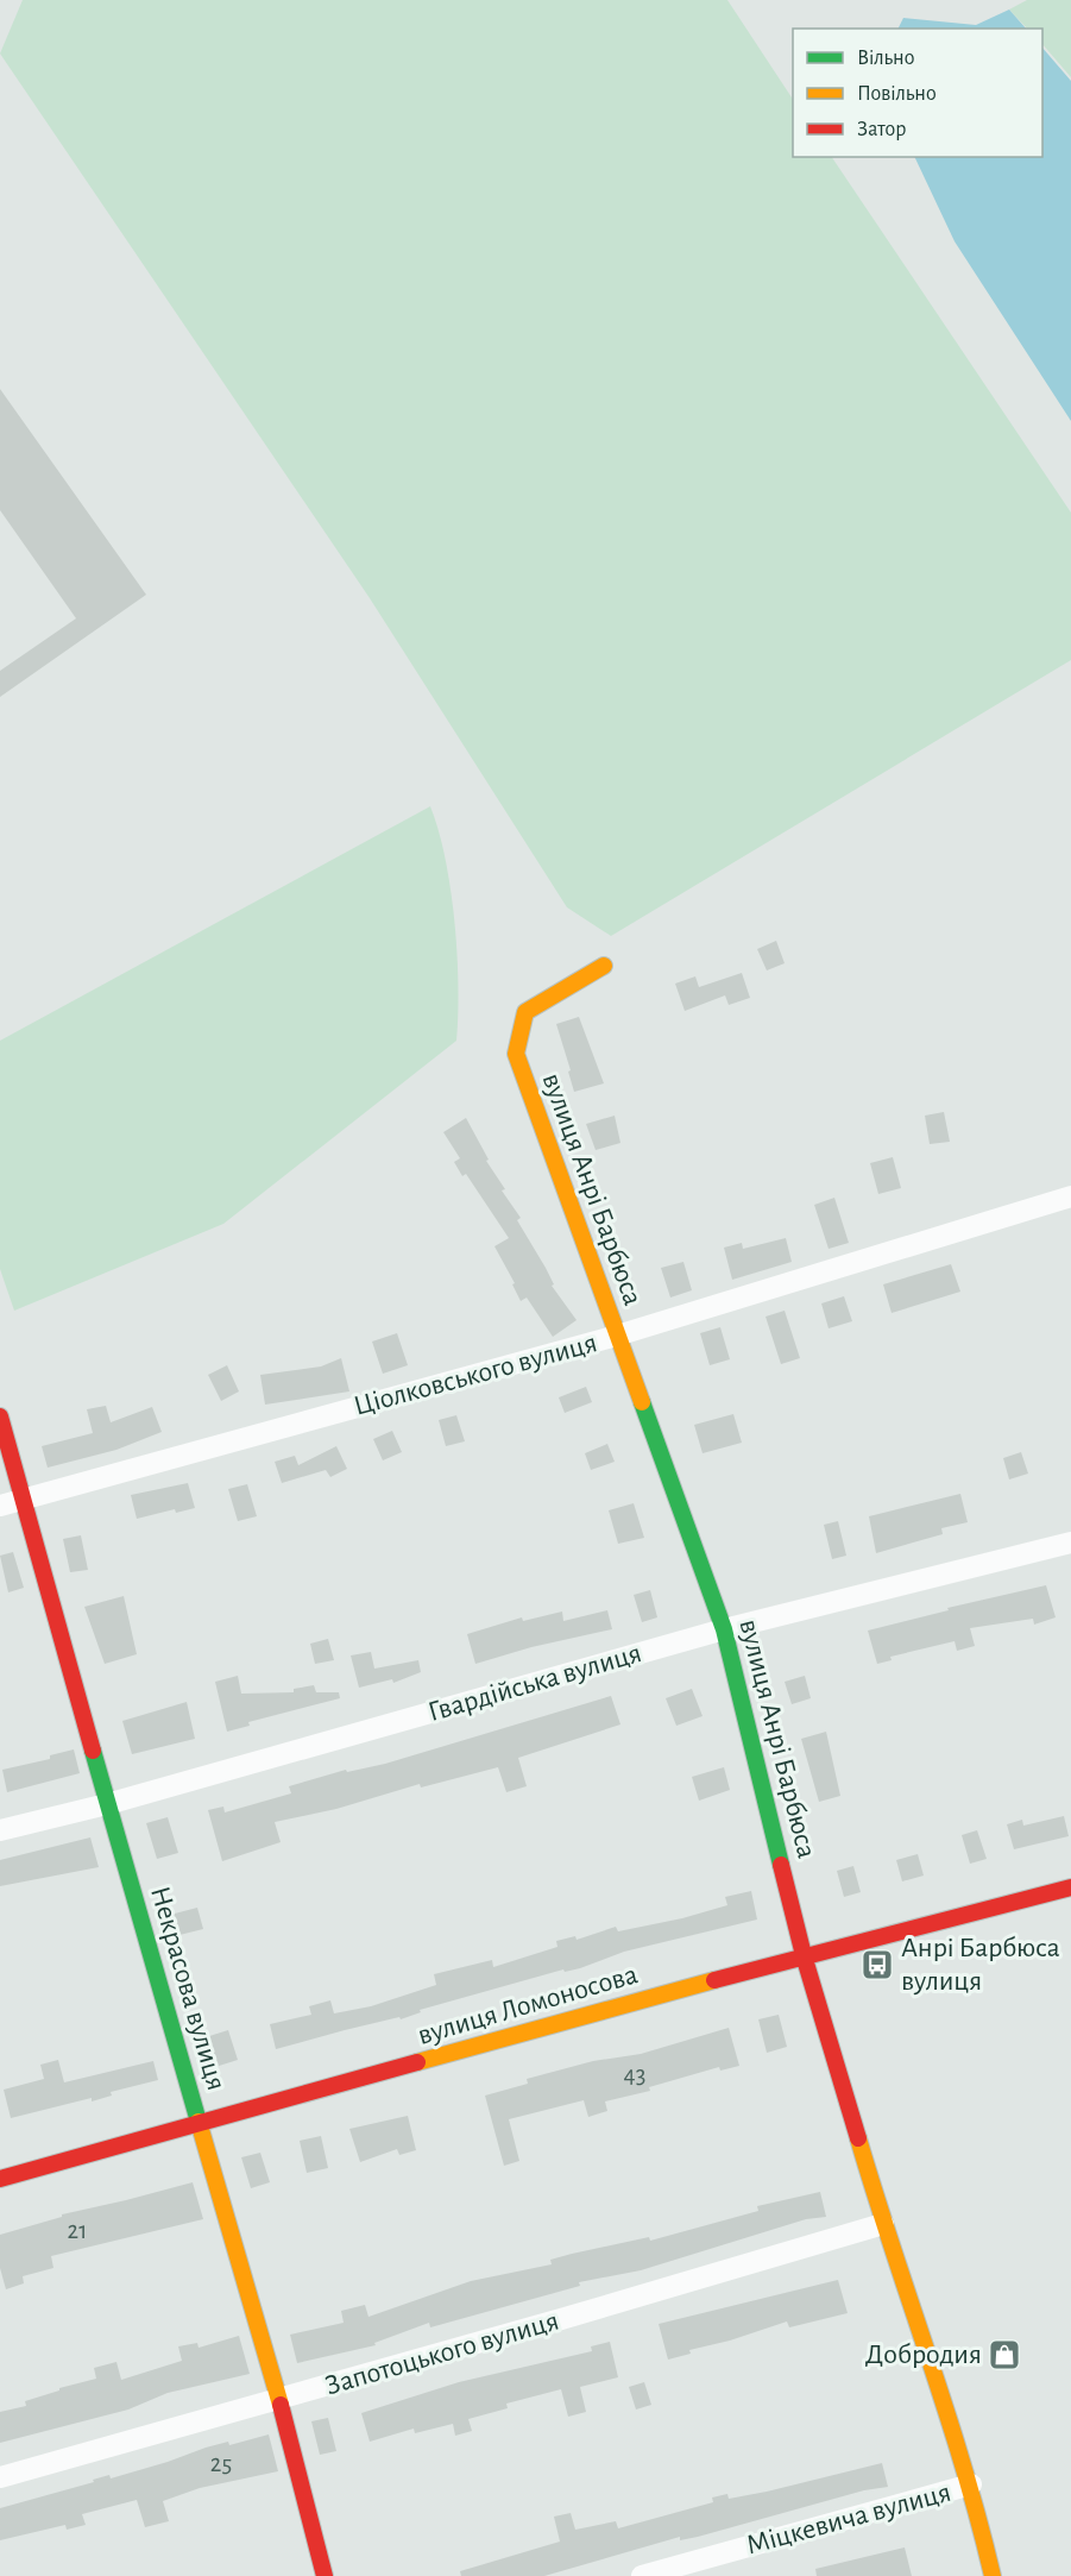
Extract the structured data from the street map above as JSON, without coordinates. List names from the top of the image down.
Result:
{
  "streets": {
    "street": [
      "вулиця Анрі Барбюса",
      "Ціолковського вулиця",
      "Гвардійська вулиця",
      "Некрасова вулиця",
      "вулиця Ломоносова",
      "Запотоцького вулиця",
      "Міцкевича вулиця"
    ]
  },
  "crossings": [
    ["вулиця Анрі Барбюса", "Ціолковського вулиця"],
    ["вулиця Анрі Барбюса", "Гвардійська вулиця"],
    ["вулиця Анрі Барбюса", "вулиця Ломоносова"],
    ["вулиця Анрі Барбюса", "Запотоцького вулиця"],
    ["вулиця Анрі Барбюса", "Міцкевича вулиця"],
    ["Ціолковського вулиця", "Некрасова вулиця"],
    ["Гвардійська вулиця", "Некрасова вулиця"],
    ["Некрасова вулиця", "вулиця Ломоносова"],
    ["Некрасова вулиця", "Запотоцького вулиця"]
  ],
  "places": {
    "bus stop": ["Анрі Барбюса вулиця"],
    "shop": ["Добродия"]
  },
  "house_numbers": ["43", "21", "25"],
  "legend": ["Вільно", "Повільно", "Затор"]
}
